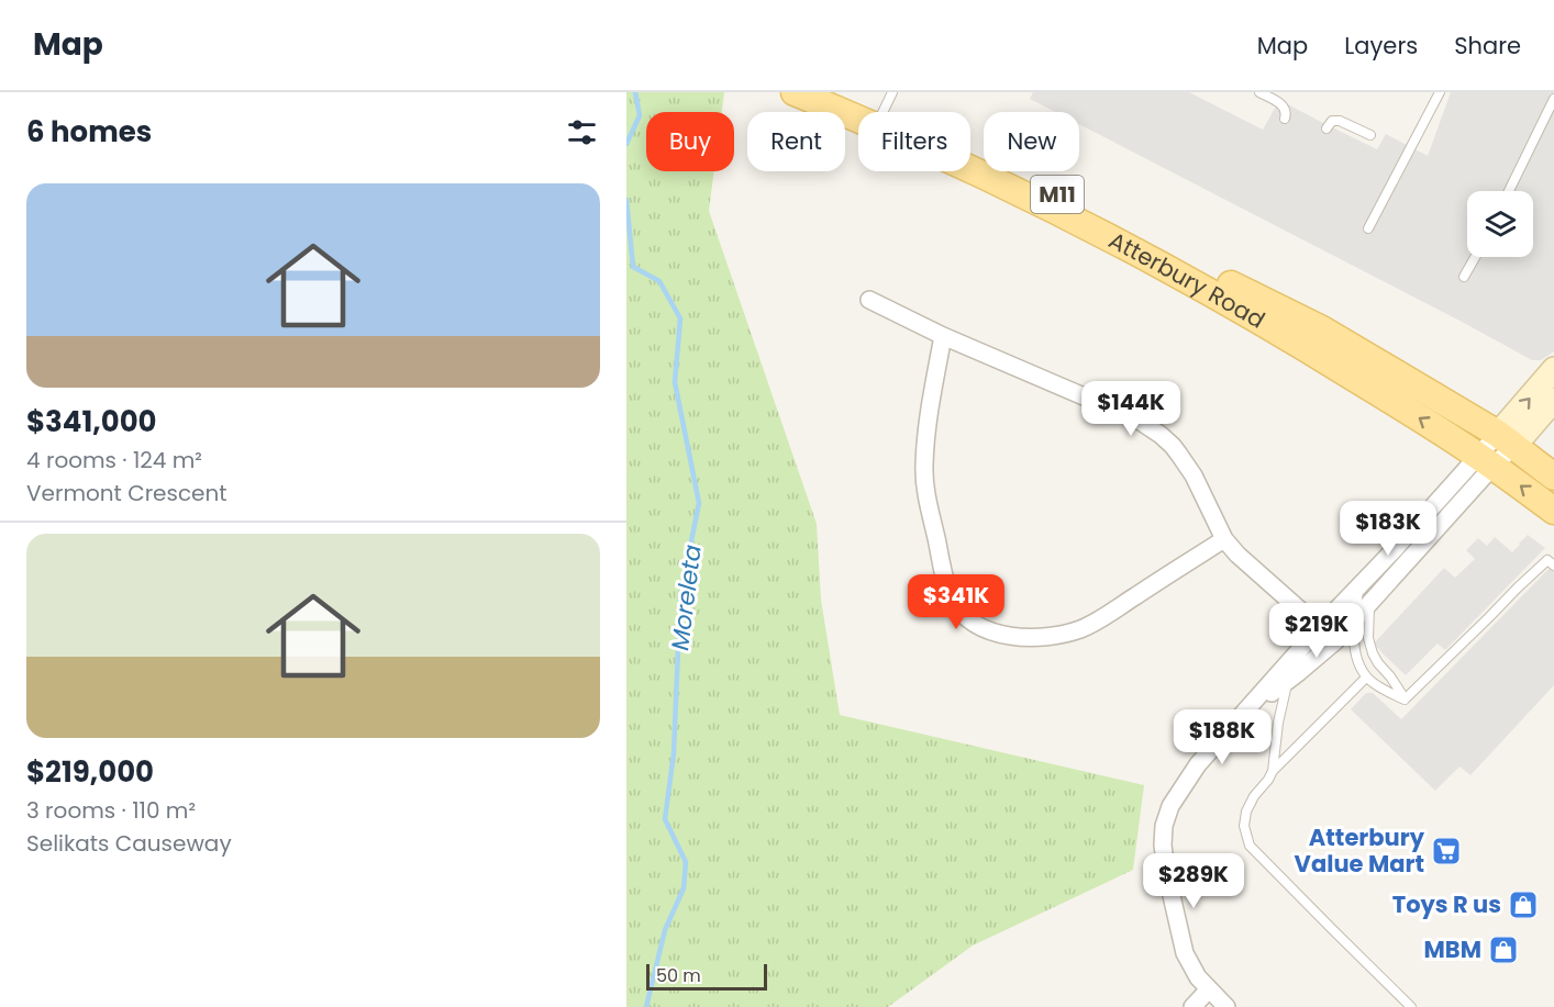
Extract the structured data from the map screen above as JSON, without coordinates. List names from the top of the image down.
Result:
{
  "streets": {
    "main road": ["M11", "Atterbury Road"]
  },
  "water": ["Moreleta"],
  "places": {
    "supermarket": ["Atterbury Value Mart"],
    "shop": ["Toys R us", "MBM"]
  },
  "scale_bar": "50 m",
  "page": {
    "header": "Map",
    "nav": ["Map", "Layers", "Share"],
    "heading": "6 homes",
    "chip": [
      "Buy",
      "Rent",
      "Filters",
      "New"
    ],
    "list": [
      {
        "name": "$341,000",
        "note": "4 rooms · 124 m² · Vermont Crescent"
      },
      {
        "name": "$219,000",
        "note": "3 rooms · 110 m² · Selikats Causeway"
      }
    ],
    "price": [
      "$144K",
      "$183K",
      "$341K",
      "$219K",
      "$188K",
      "$289K"
    ],
    "scale": "50 m"
  }
}
